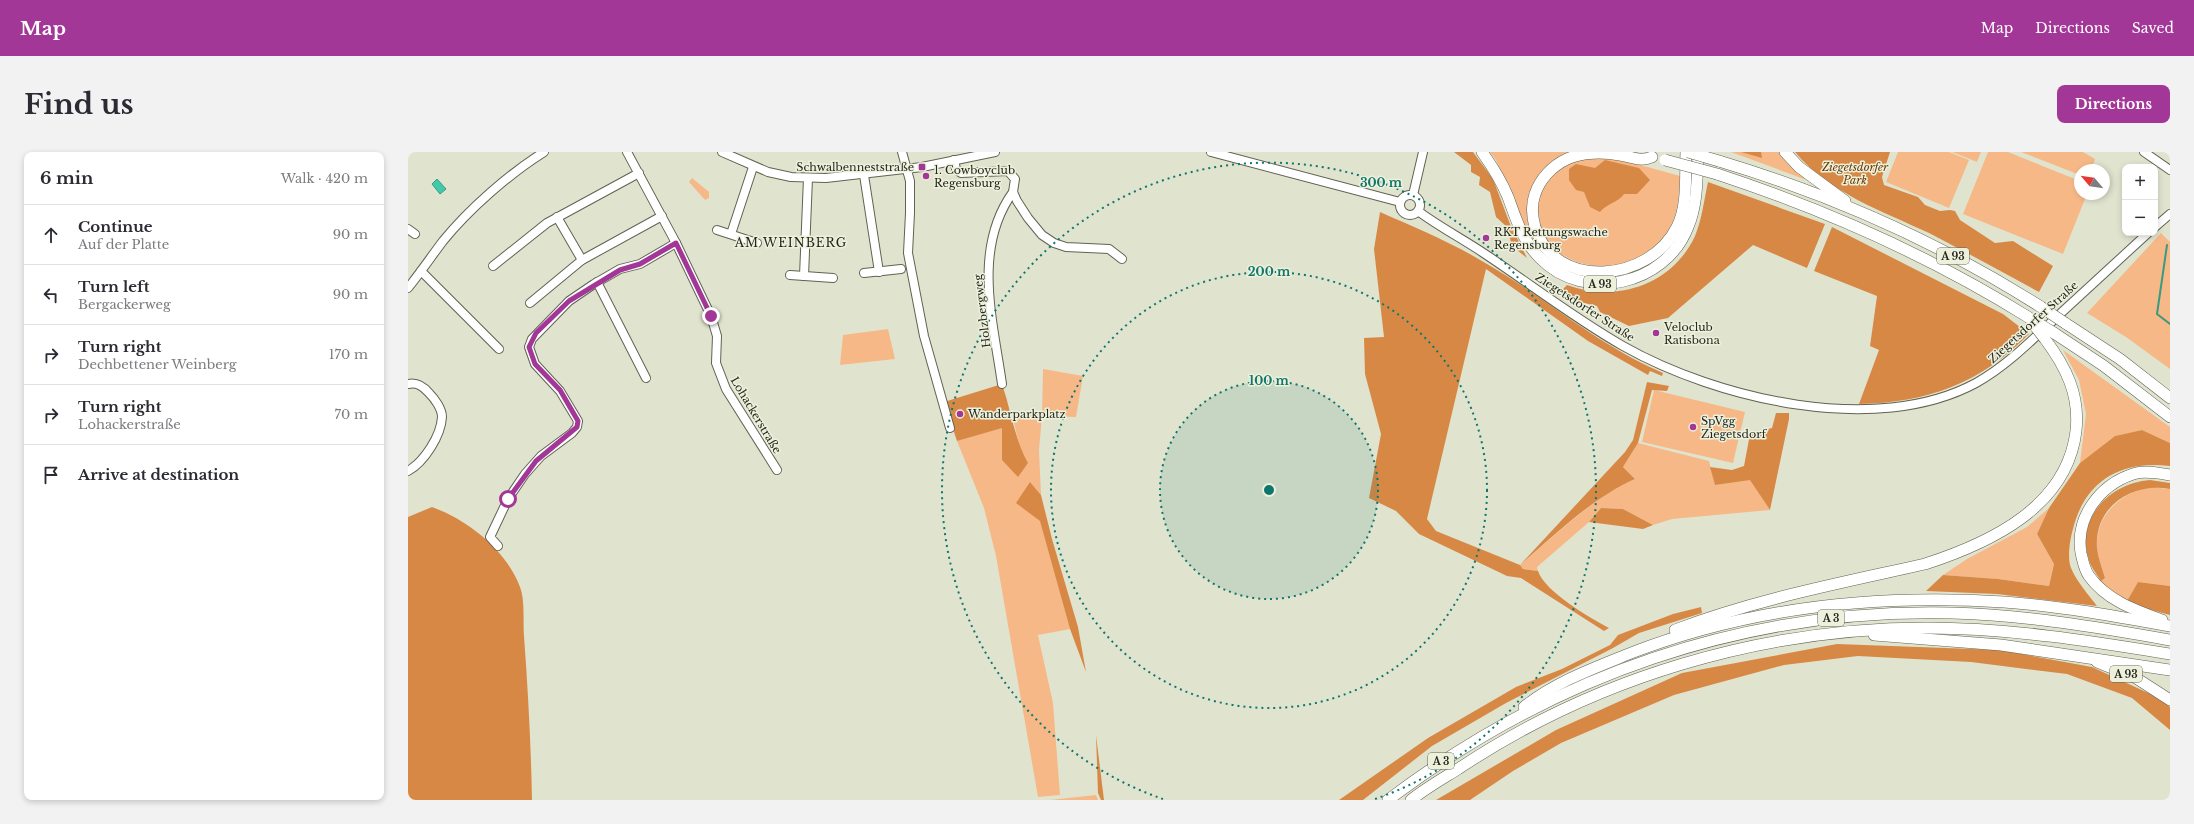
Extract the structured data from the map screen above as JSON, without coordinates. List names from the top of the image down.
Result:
{
  "streets": {
    "highway": ["A 93", "A 3"],
    "street": ["Ziegetsdorfer Straße", "Holzbergweg", "Lohackerstraße"]
  },
  "crossings": [
    ["A 93", "A 3"]
  ],
  "districts": ["AM WEINBERG"],
  "parks": ["Ziegetsdorfer Park"],
  "places": {
    "transit": ["Schwalbenneststraße"],
    "other": [
      "1. Cowboyclub Regensburg",
      "RKT Rettungswache Regensburg",
      "Veloclub Ratisbona",
      "Wanderparkplatz",
      "SpVgg Ziegetsdorf"
    ]
  },
  "north": "top left",
  "page": {
    "header": "Map",
    "nav": ["Map", "Directions", "Saved"],
    "buttons": "Directions",
    "title": "Find us",
    "heading": ["6 min", "Walk · 420 m"],
    "map_buttons": ["+", "−"],
    "list": [
      ["Continue", "Auf der Platte", "90 m"],
      ["Turn left", "Bergackerweg", "90 m"],
      ["Turn right", "Dechbettener Weinberg", "170 m"],
      ["Turn right", "Lohackerstraße", "70 m"],
      "Arrive at destination"
    ]
  },
  "rings": ["300 m", "200 m", "100 m"]
}
